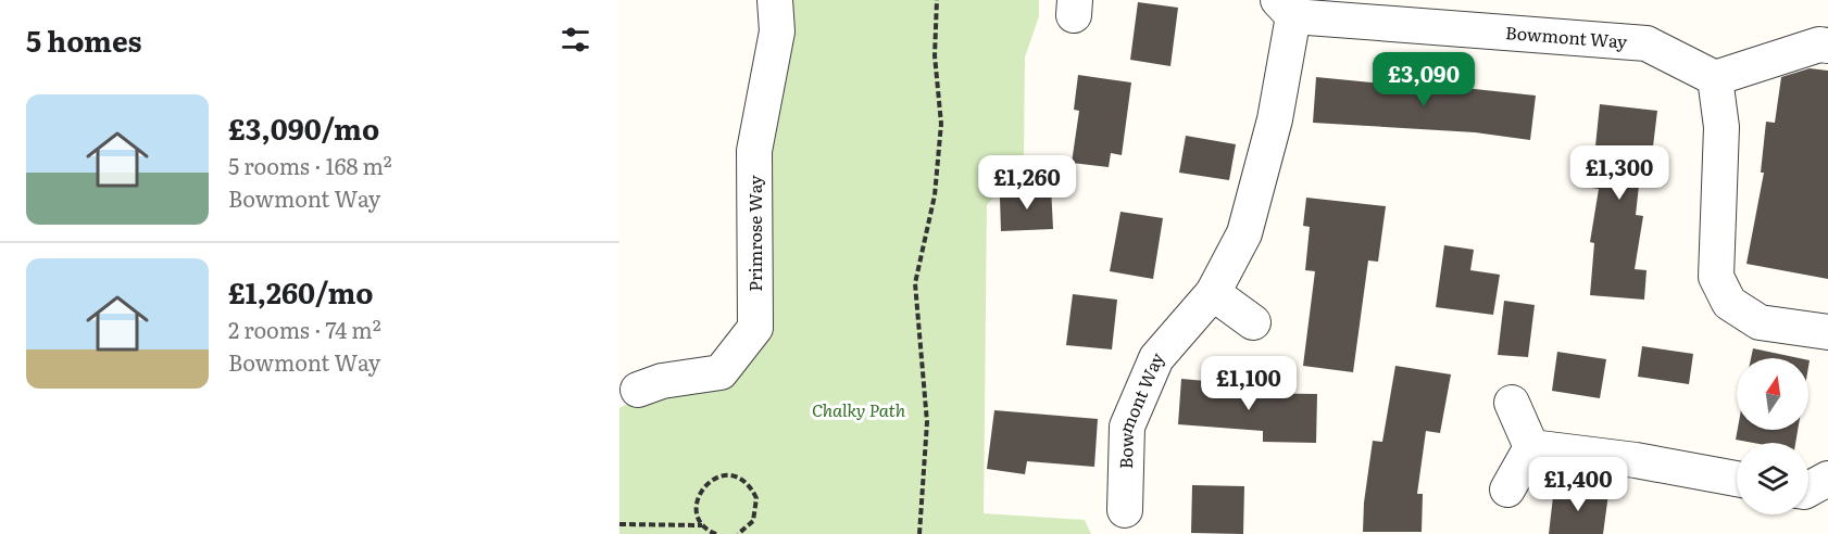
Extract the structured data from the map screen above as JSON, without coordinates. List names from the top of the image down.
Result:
{
  "streets": {
    "street": ["Bowmont Way", "Primrose Way"]
  },
  "parks": ["Chalky Path"],
  "north": "top",
  "page": {
    "heading": "5 homes",
    "price": [
      "£3,090",
      "£1,300",
      "£1,260",
      "£1,100",
      "£1,400"
    ],
    "list": [
      {
        "name": "£3,090/mo",
        "note": "5 rooms · 168 m² · Bowmont Way"
      },
      {
        "name": "£1,260/mo",
        "note": "2 rooms · 74 m² · Bowmont Way"
      }
    ]
  }
}
